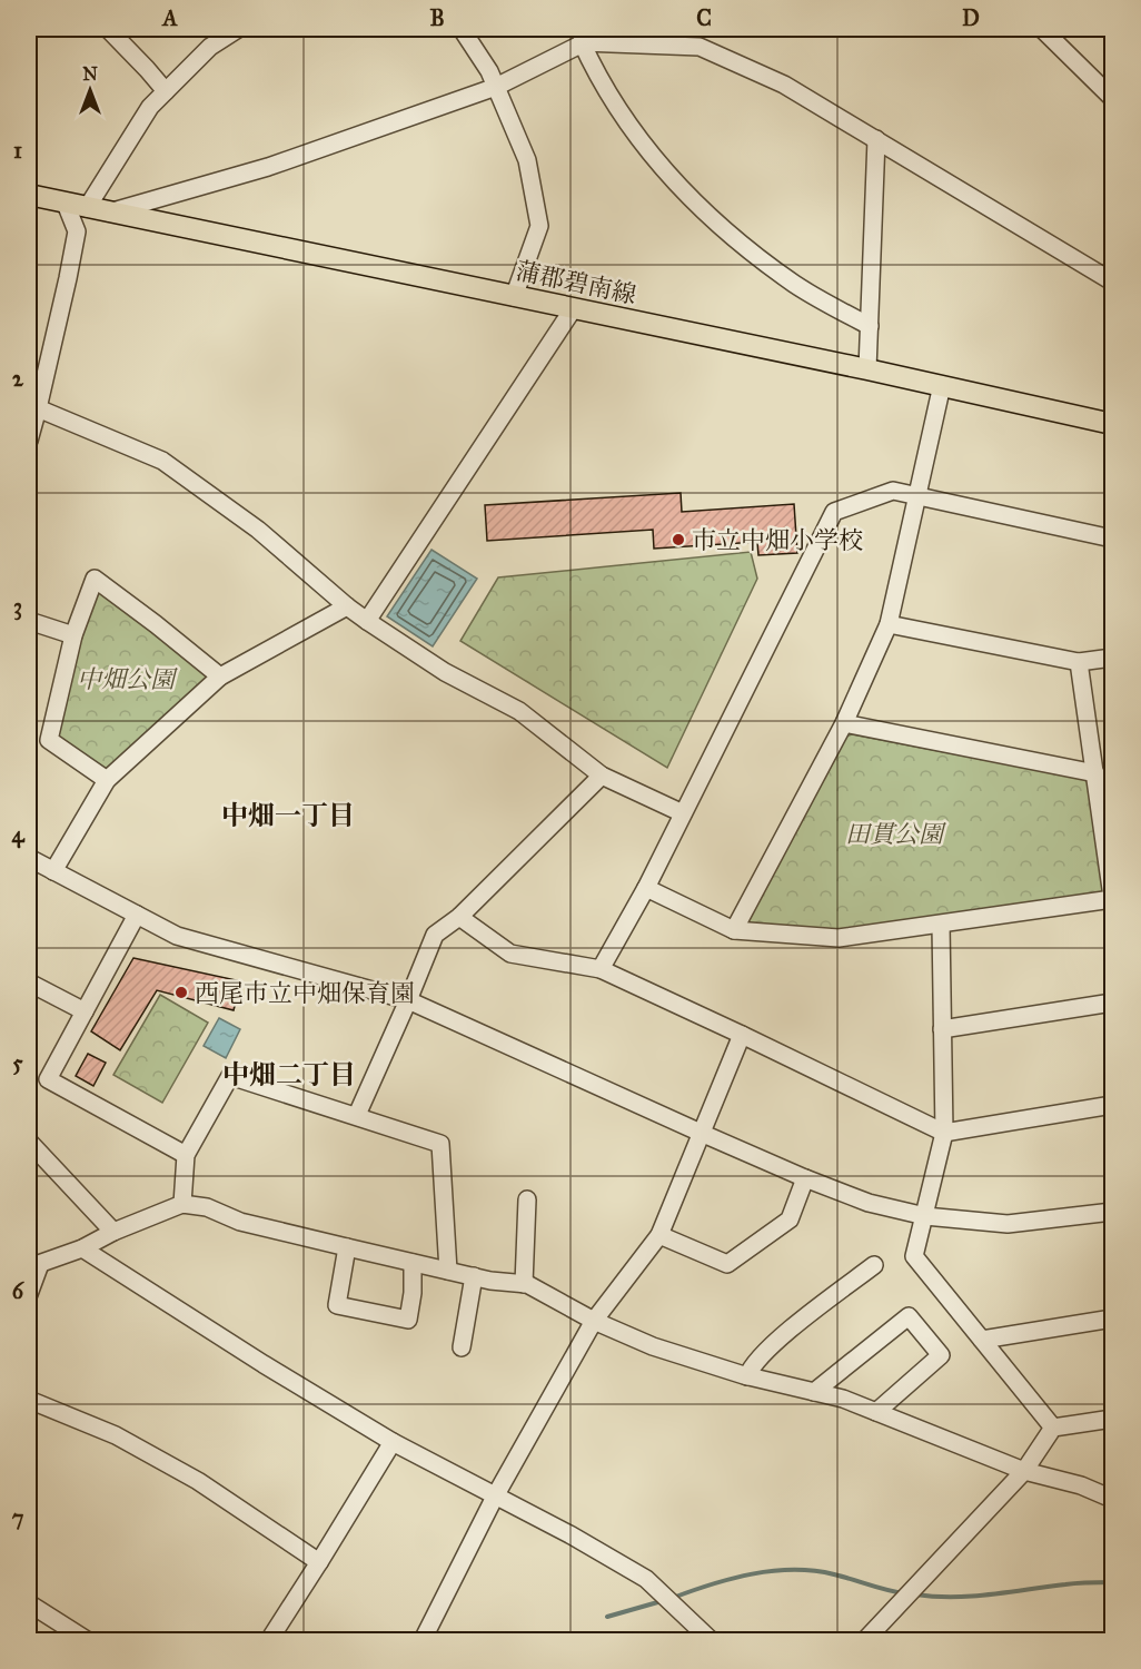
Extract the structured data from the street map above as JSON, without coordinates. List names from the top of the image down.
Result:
{
  "streets": {
    "main road": ["蒲郡碧南線"]
  },
  "districts": ["中畑一丁目", "中畑二丁目"],
  "parks": ["中畑公園", "田貫公園"],
  "places": ["市立中畑小学校", "西尾市立中畑保育園"],
  "north": "top",
  "grid": {
    "columns": [
      "A",
      "B",
      "C",
      "D"
    ],
    "rows": [
      "1",
      "2",
      "3",
      "4",
      "5",
      "6",
      "7"
    ]
  }
}
